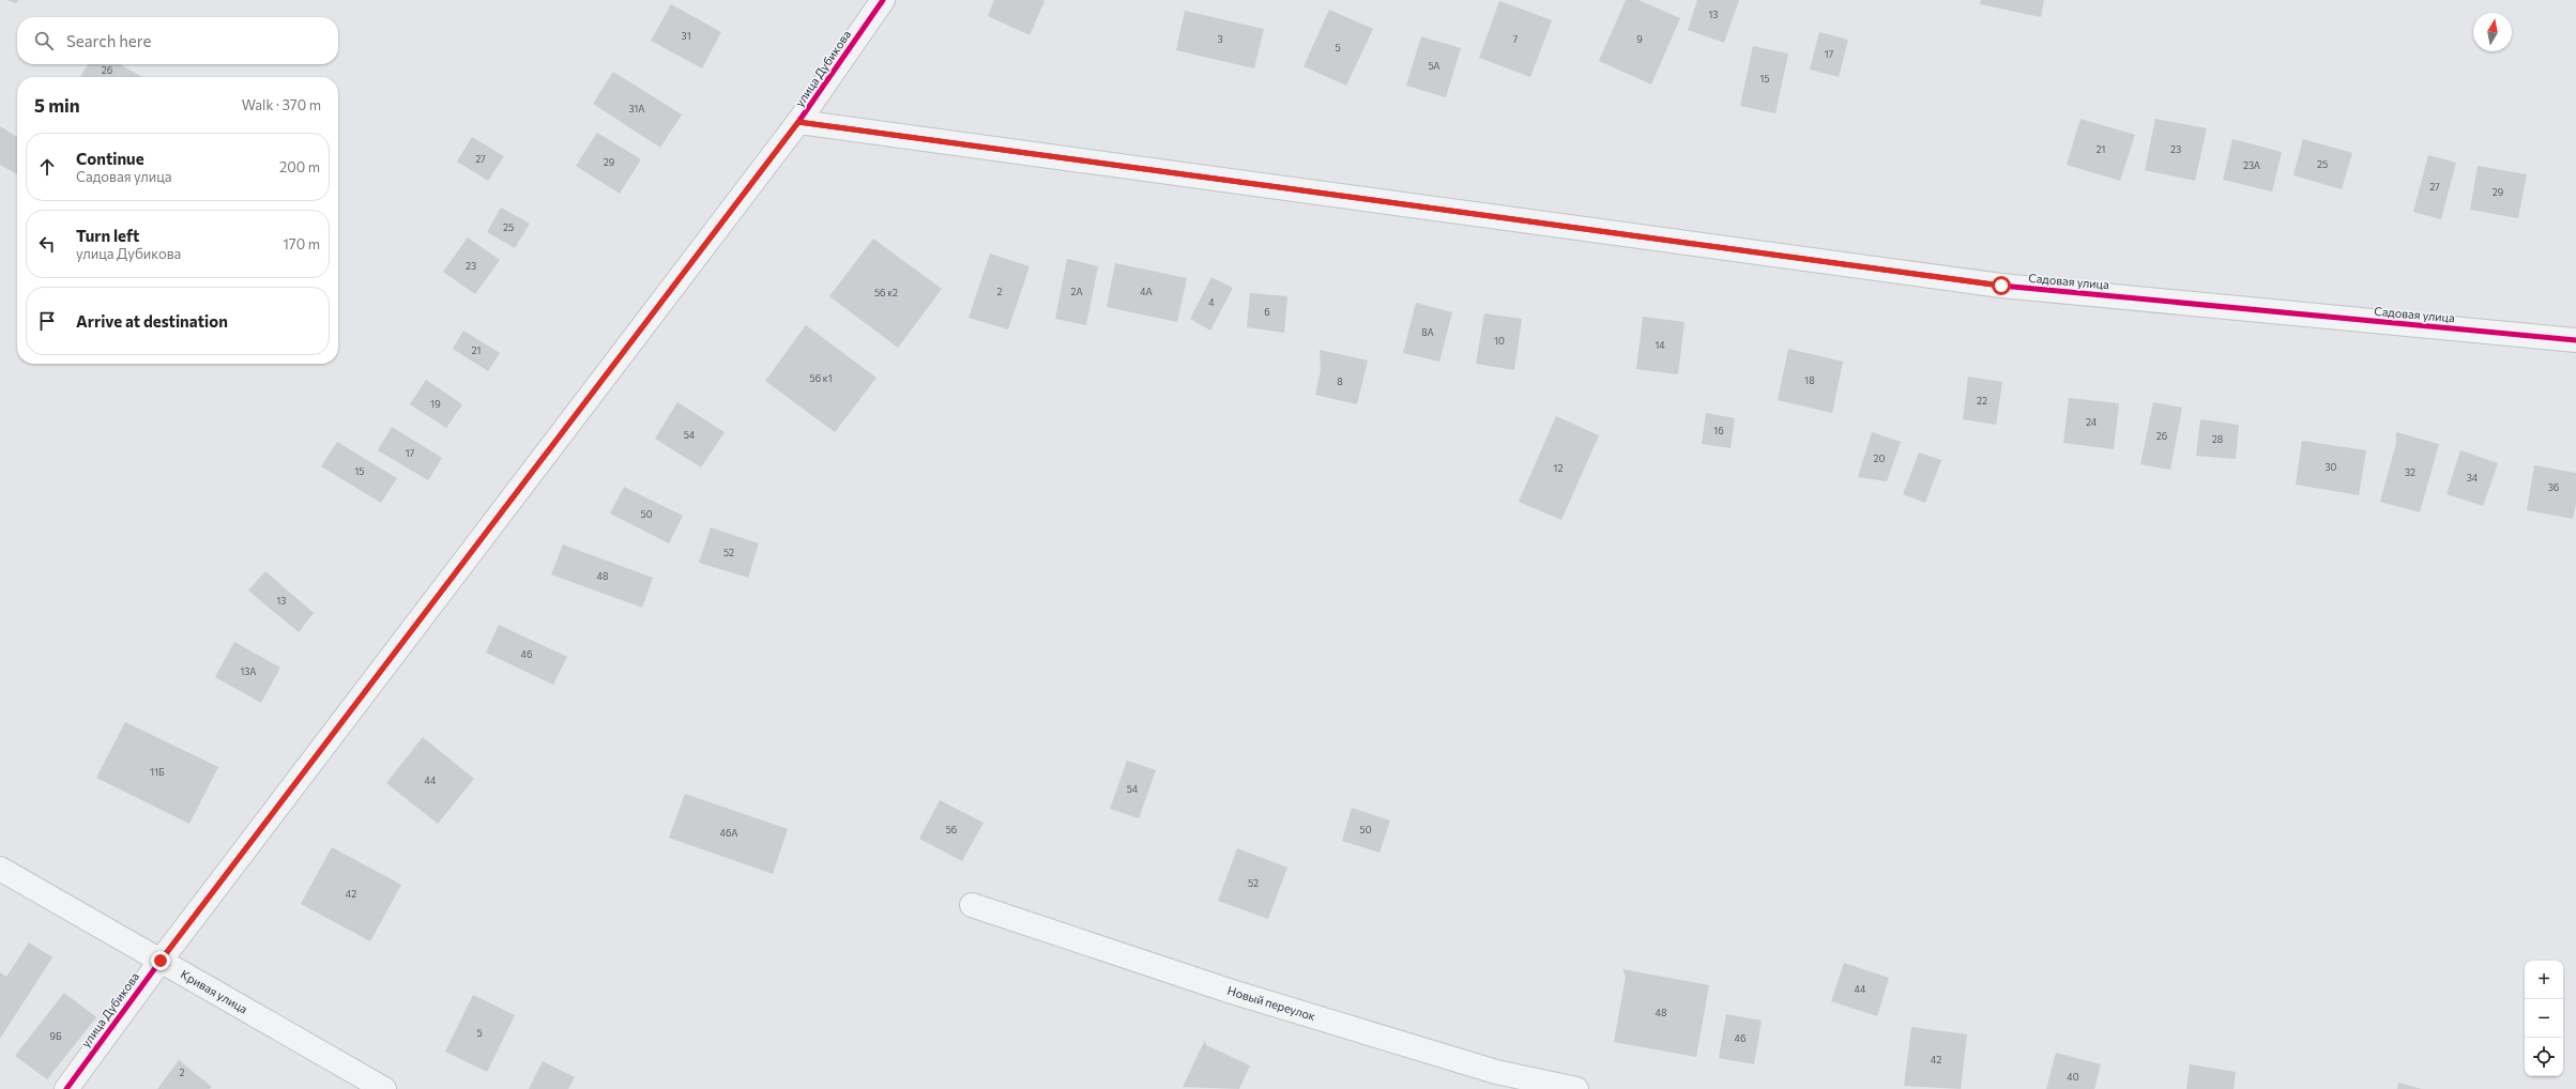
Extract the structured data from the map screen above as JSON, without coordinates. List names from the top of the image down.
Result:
{
  "streets": {
    "street": [
      "улица Дубикова",
      "Садовая улица",
      "Кривая улица",
      "Новый переулок"
    ]
  },
  "crossings": [
    ["улица Дубикова", "Садовая улица"],
    ["улица Дубикова", "Кривая улица"]
  ],
  "house_numbers": [
    "13",
    "31",
    "3",
    "7",
    "9",
    "5",
    "17",
    "5А",
    "26",
    "15",
    "31А",
    "21",
    "23",
    "27",
    "29",
    "25",
    "23А",
    "27",
    "29",
    "25",
    "23",
    "2",
    "2А",
    "4А",
    "56 к2",
    "4",
    "6",
    "8А",
    "10",
    "14",
    "21",
    "56 к1",
    "18",
    "8",
    "22",
    "19",
    "24",
    "16",
    "54",
    "26",
    "28",
    "17",
    "20",
    "30",
    "12",
    "15",
    "32",
    "34",
    "36",
    "50",
    "52",
    "48",
    "13",
    "46",
    "13А",
    "11Б",
    "44",
    "54",
    "56",
    "50",
    "46А",
    "52",
    "42",
    "44",
    "48",
    "5",
    "9Б",
    "46",
    "42",
    "2",
    "40"
  ],
  "north": "top",
  "page": {
    "search": "Search here",
    "heading": ["5 min", "Walk · 370 m"],
    "list": [
      ["Continue", "Садовая улица", "200 m"],
      ["Turn left", "улица Дубикова", "170 m"],
      "Arrive at destination"
    ],
    "map_buttons": ["+", "−"]
  }
}
